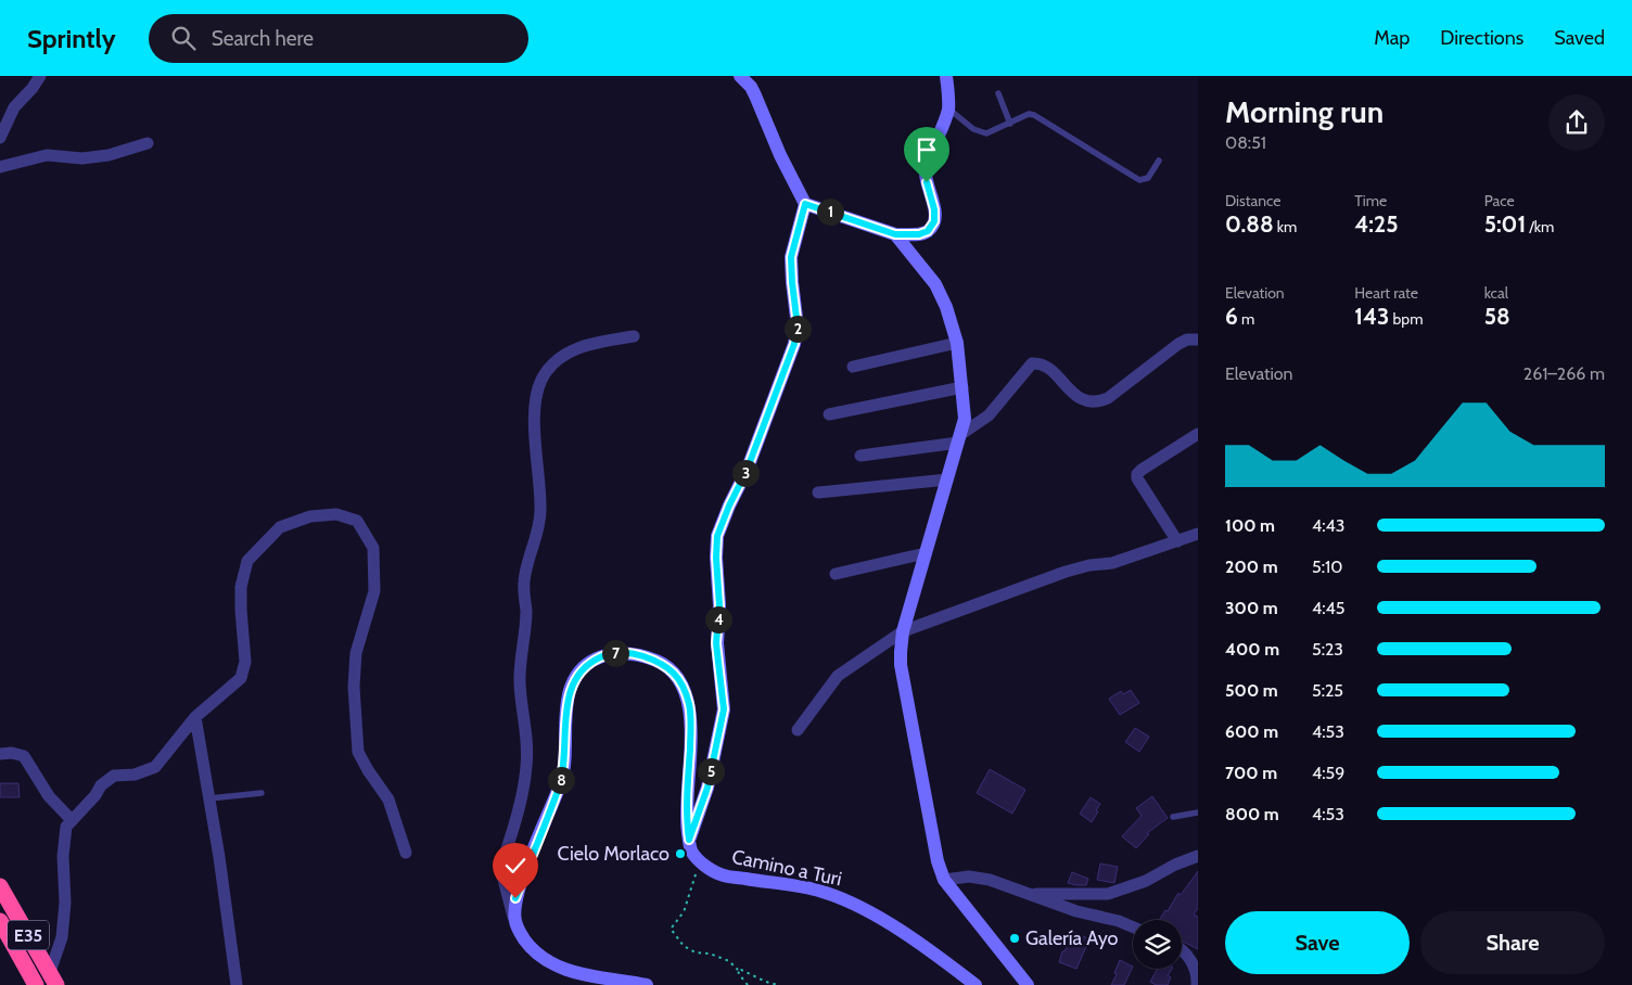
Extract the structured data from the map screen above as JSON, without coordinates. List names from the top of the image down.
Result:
{
  "streets": {
    "highway": ["E35"],
    "street": ["Camino a Turi"]
  },
  "places": ["Cielo Morlaco", "Galería Ayo"],
  "page": {
    "header": "Sprintly",
    "search": "Search here",
    "nav": ["Map", "Directions", "Saved"],
    "heading": ["Morning run", "08:51"],
    "stats": [
      ["Distance", "0.88 km"],
      ["Time", "4:25"],
      ["Pace", "5:01 /km"],
      ["Elevation", "6 m"],
      ["Heart rate", "143 bpm"],
      ["kcal", "58"]
    ],
    "pins": [
      "1",
      "2",
      "3",
      "4",
      "7",
      "5",
      "8"
    ],
    "chart": ["Elevation", "261–266 m"],
    "list": [
      {
        "name": "100 m",
        "note": "4:43"
      },
      {
        "name": "200 m",
        "note": "5:10"
      },
      {
        "name": "300 m",
        "note": "4:45"
      },
      {
        "name": "400 m",
        "note": "5:23"
      },
      {
        "name": "500 m",
        "note": "5:25"
      },
      {
        "name": "600 m",
        "note": "4:53"
      },
      {
        "name": "700 m",
        "note": "4:59"
      },
      {
        "name": "800 m",
        "note": "4:53"
      }
    ],
    "buttons": ["Save", "Share"]
  }
}
